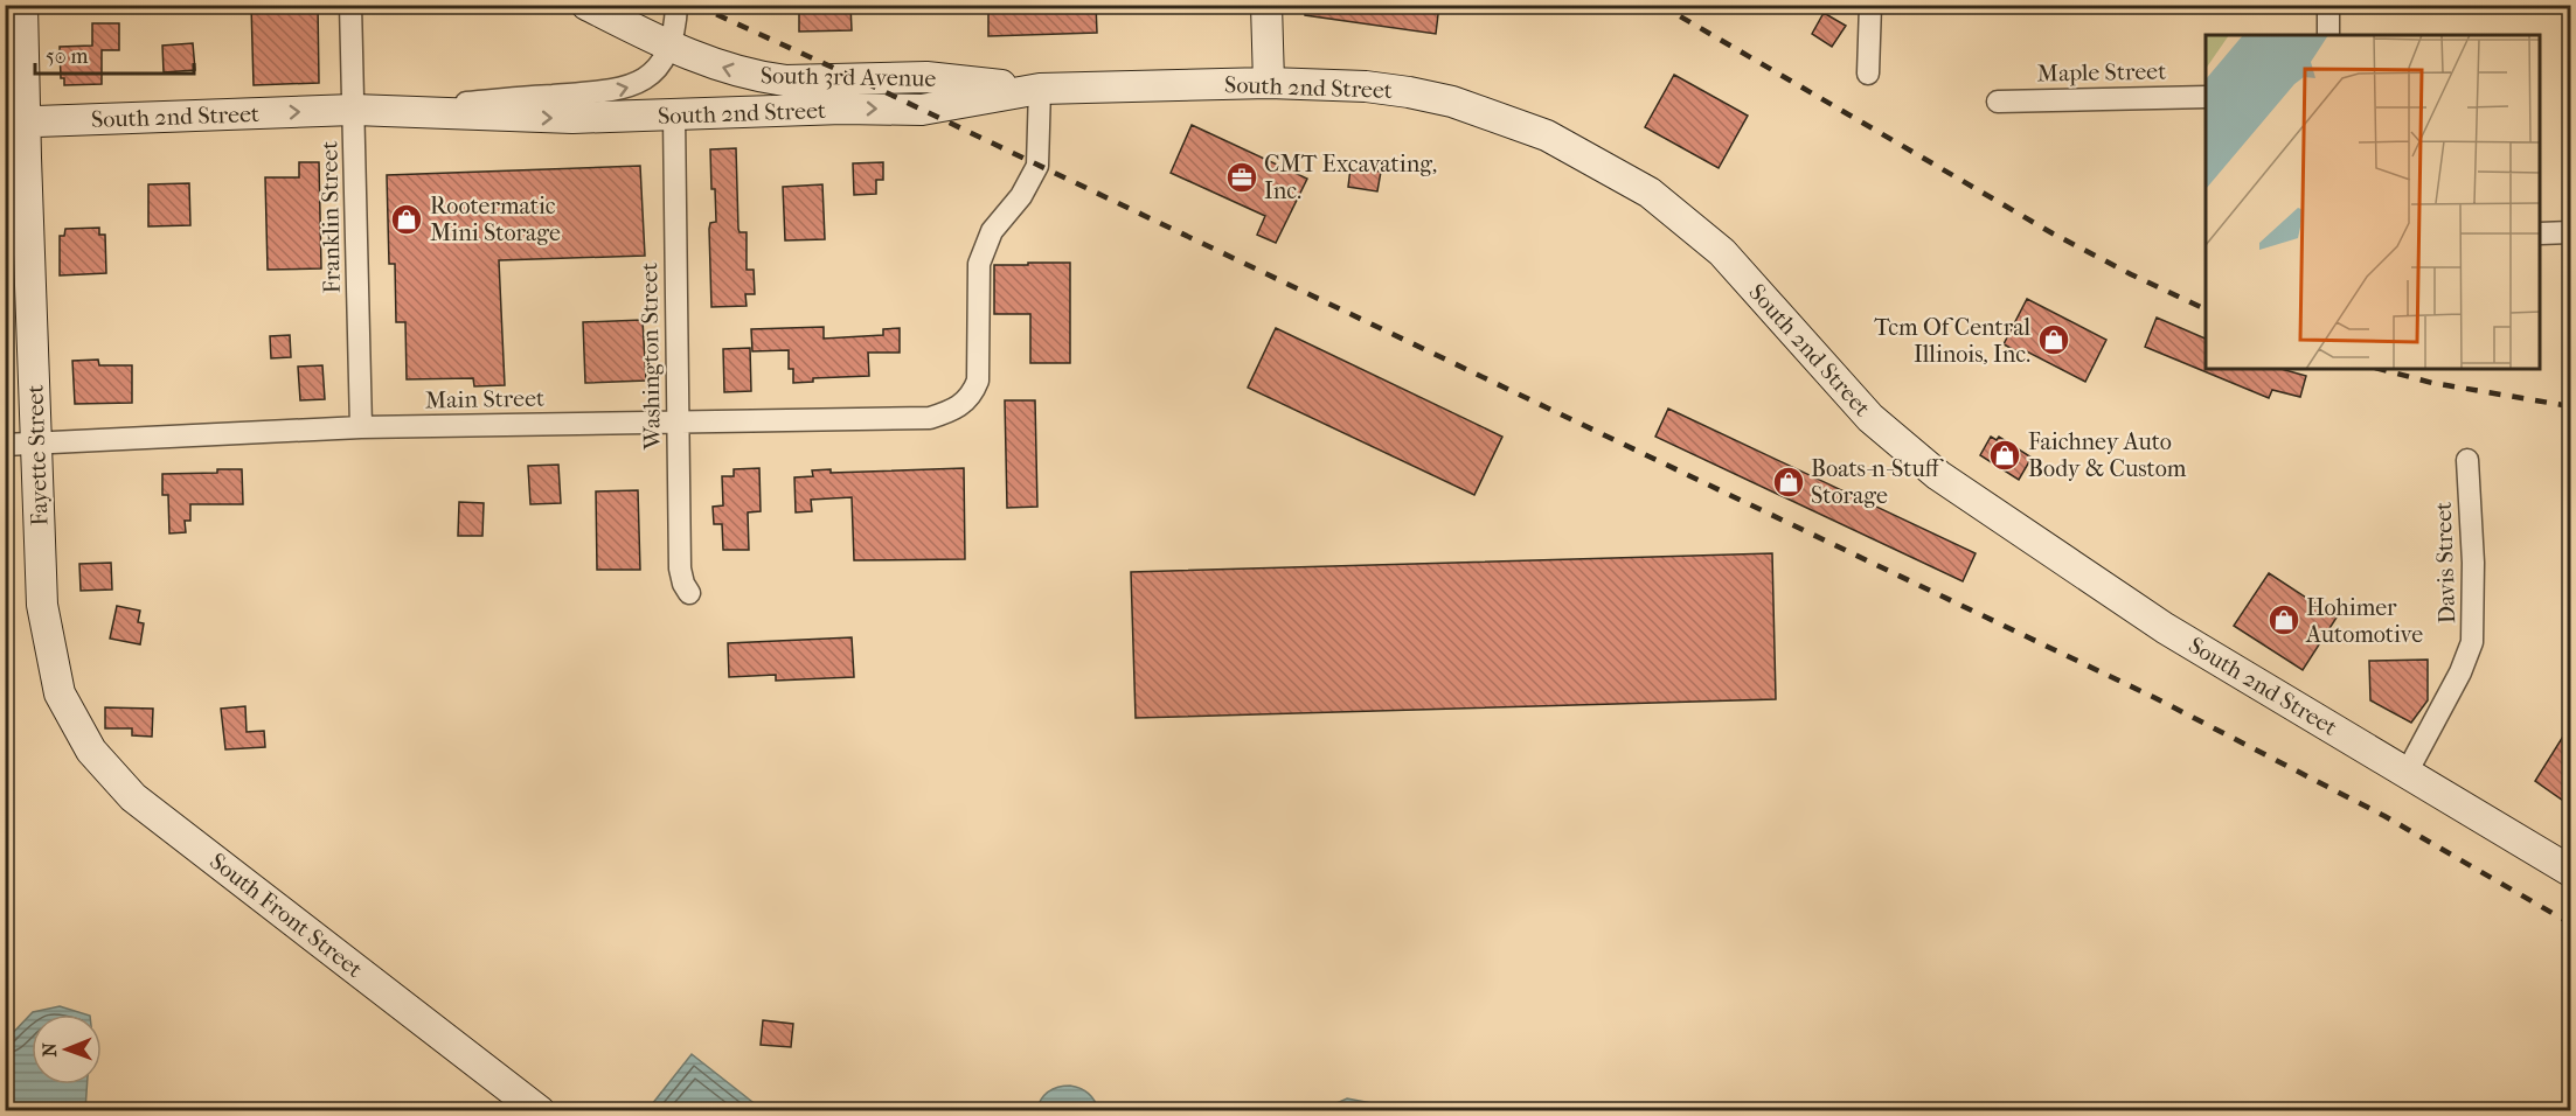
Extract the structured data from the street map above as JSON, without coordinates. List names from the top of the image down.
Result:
{
  "streets": {
    "main road": [
      "South 3rd Avenue",
      "South 2nd Street",
      "Fayette Street",
      "South Front Street"
    ],
    "street": [
      "Maple Street",
      "Franklin Street",
      "Washington Street",
      "Main Street",
      "Davis Street"
    ]
  },
  "crossings": [
    ["South 3rd Avenue", "South 2nd Street"],
    ["South 3rd Avenue", "Main Street"],
    ["South 2nd Street", "Franklin Street"],
    ["South 2nd Street", "Washington Street"],
    ["South 2nd Street", "Main Street"],
    ["South 2nd Street", "Fayette Street"],
    ["South 2nd Street", "Davis Street"],
    ["Franklin Street", "Main Street"],
    ["Washington Street", "Main Street"],
    ["Main Street", "Fayette Street"],
    ["Fayette Street", "South Front Street"]
  ],
  "one_way": ["South 3rd Avenue", "South 2nd Street"],
  "places": {
    "office": ["CMT Excavating, Inc."],
    "shop": [
      "Rootermatic Mini Storage",
      "Tcm Of Central Illinois, Inc.",
      "Faichney Auto Body & Custom",
      "Boats-n-Stuff Storage",
      "Hohimer Automotive"
    ]
  },
  "scale_bar": "50 m",
  "north": "left"
}
